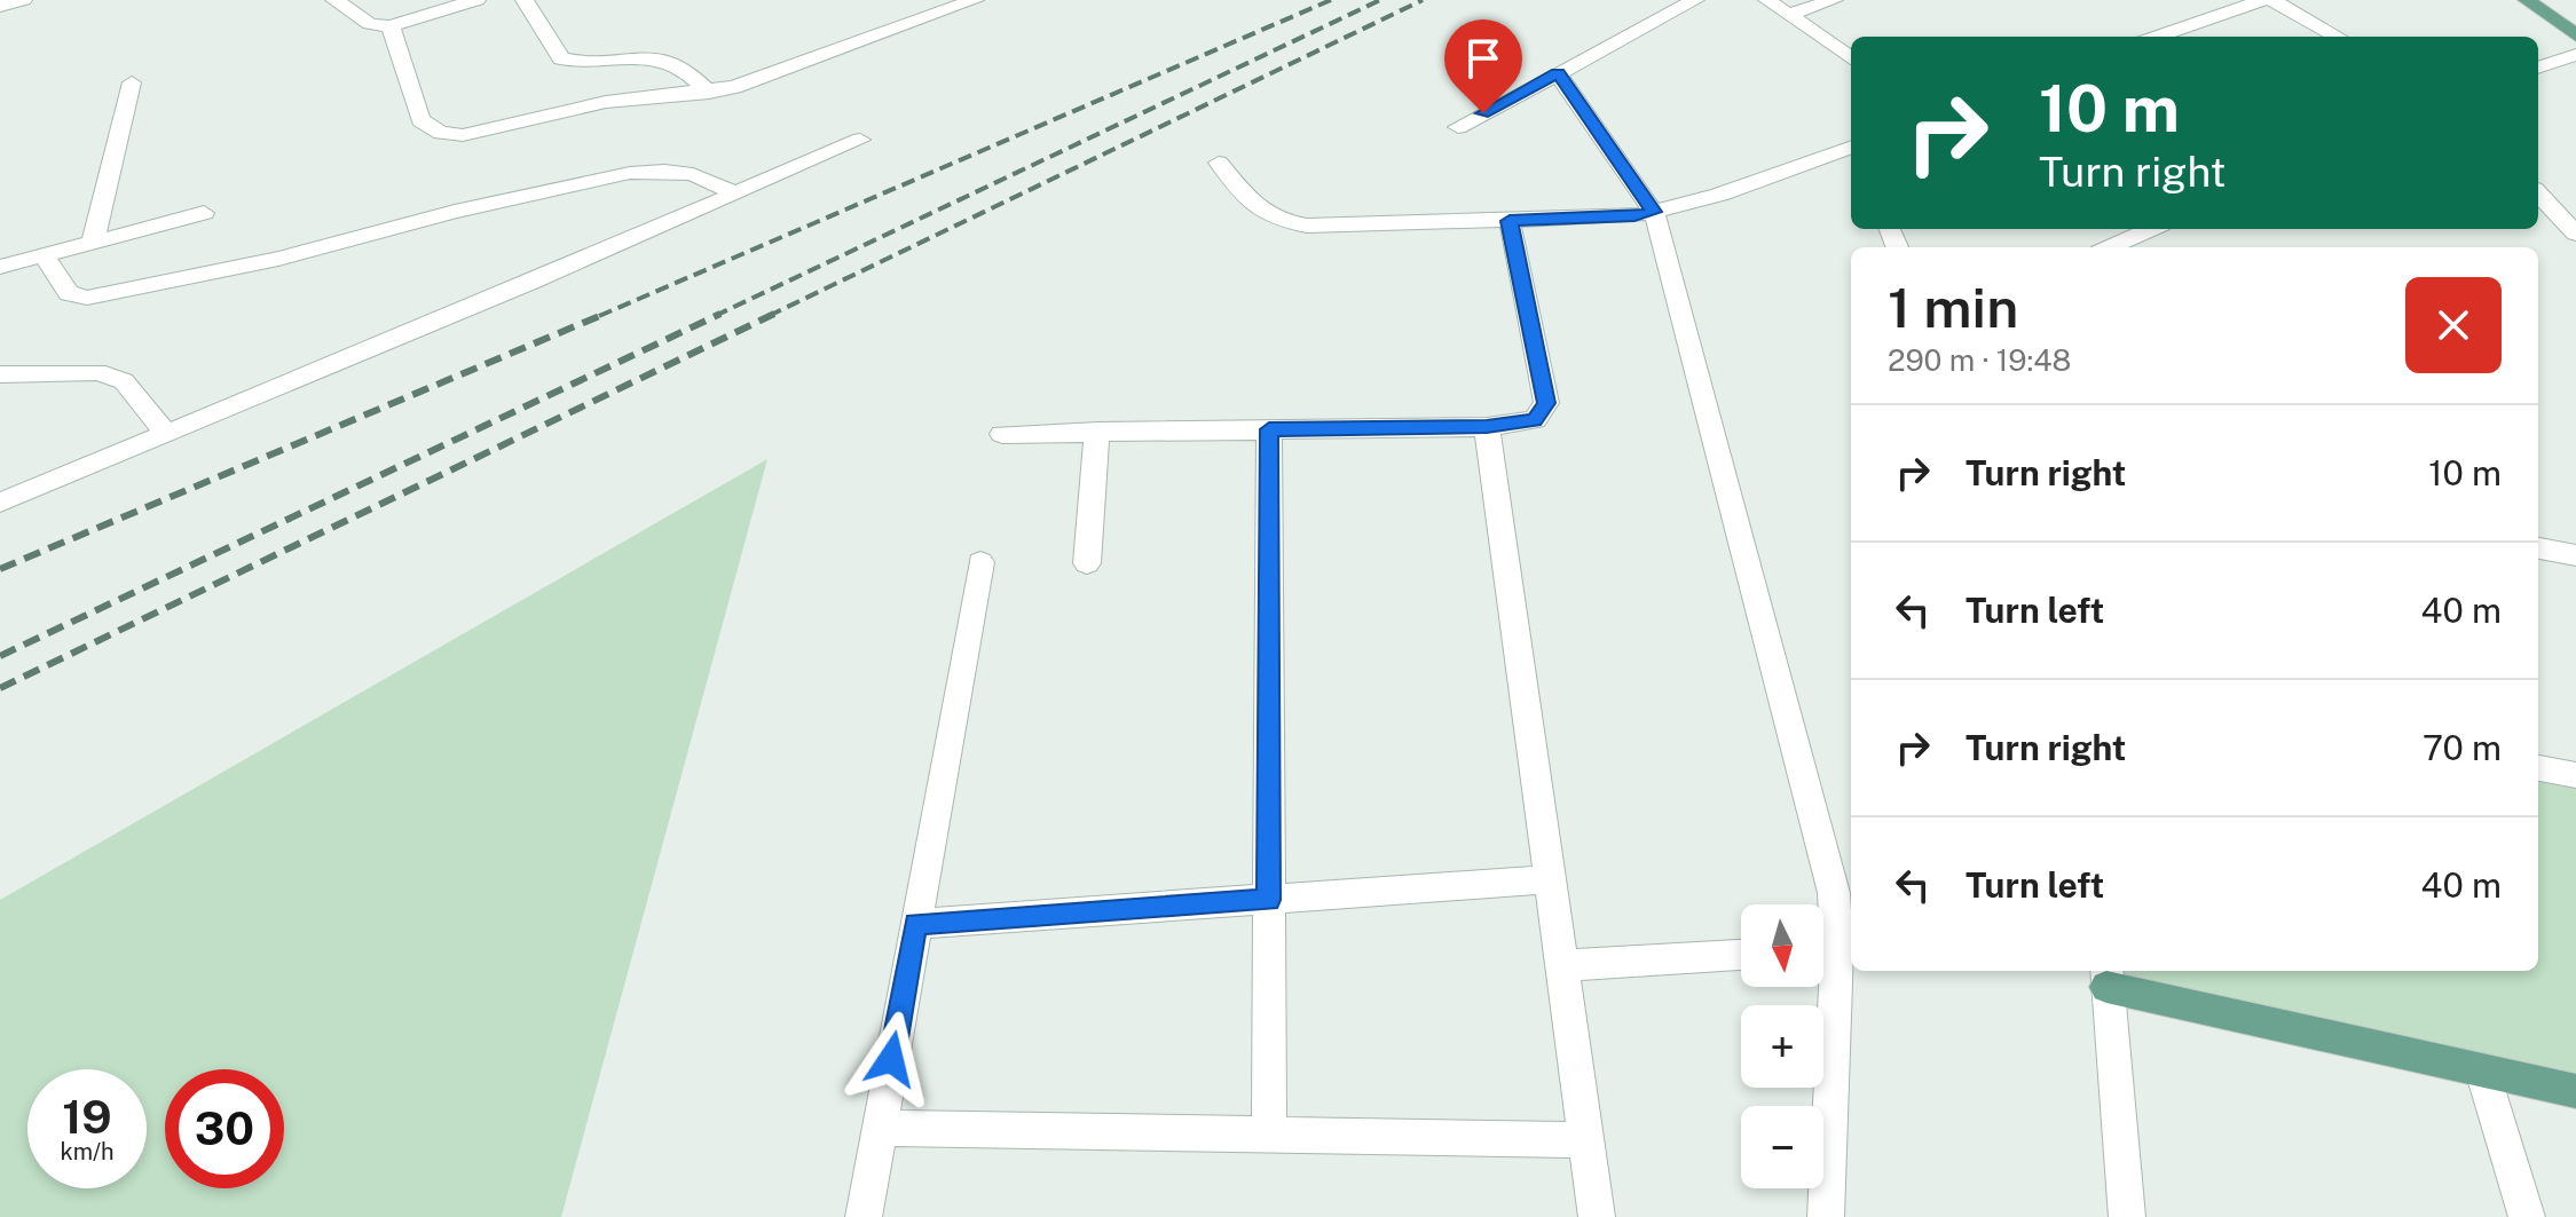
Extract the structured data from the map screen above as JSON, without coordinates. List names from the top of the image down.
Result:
{
  "north": "bottom",
  "page": {
    "turn": ["10 m", "Turn right"],
    "heading": ["1 min", "290 m · 19:48"],
    "list": [
      {
        "name": "Turn right",
        "value": "10 m"
      },
      {
        "name": "Turn left",
        "value": "40 m"
      },
      {
        "name": "Turn right",
        "value": "70 m"
      },
      {
        "name": "Turn left",
        "value": "40 m"
      }
    ],
    "map_buttons": ["+", "−"],
    "speed": "19 km/h",
    "limit": "30"
  }
}
